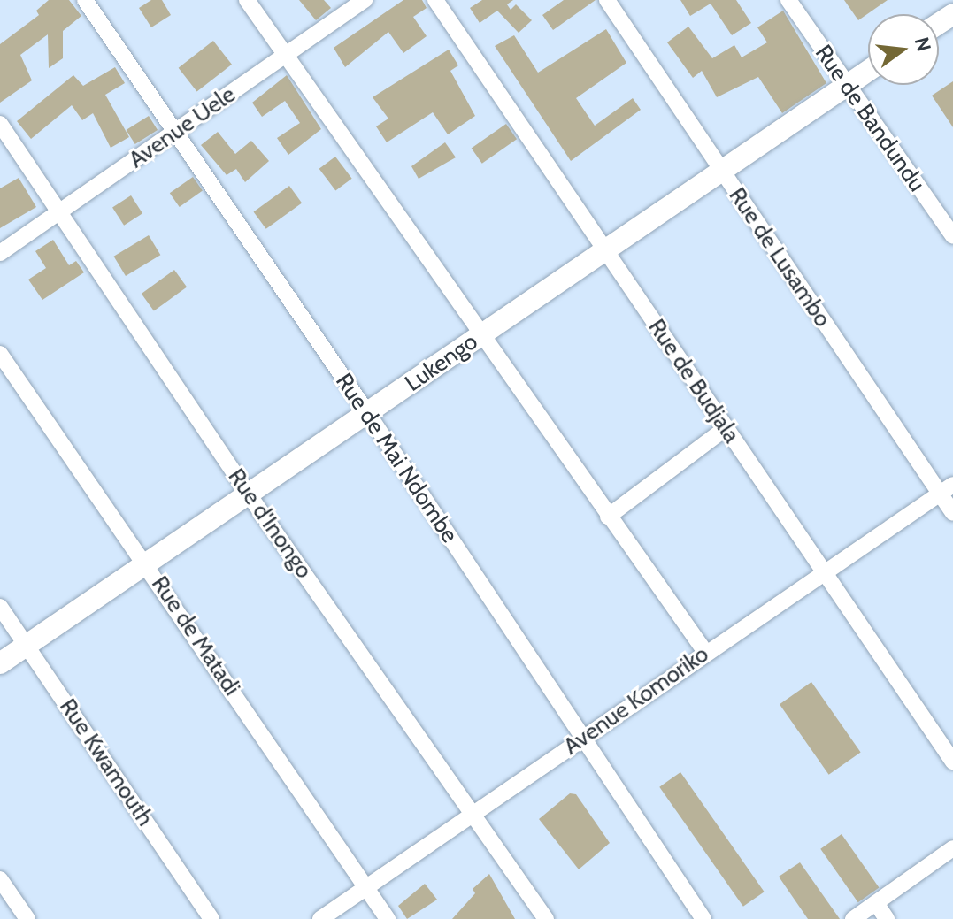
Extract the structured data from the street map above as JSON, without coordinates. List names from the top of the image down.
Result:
{
  "streets": {
    "street": [
      "Rue de Bandundu",
      "Avenue Uele",
      "Rue de Lusambo",
      "Lukengo",
      "Rue de Budjala",
      "Rue de Mai Ndombe",
      "Rue d'Inongo",
      "Rue de Matadi",
      "Avenue Komoriko",
      "Rue Kwamouth"
    ]
  },
  "crossings": [
    ["Rue de Bandundu", "Lukengo"],
    ["Avenue Uele", "Rue de Mai Ndombe"],
    ["Avenue Uele", "Rue d'Inongo"],
    ["Rue de Lusambo", "Lukengo"],
    ["Rue de Lusambo", "Avenue Komoriko"],
    ["Lukengo", "Rue de Budjala"],
    ["Lukengo", "Rue de Mai Ndombe"],
    ["Lukengo", "Rue d'Inongo"],
    ["Lukengo", "Rue de Matadi"],
    ["Lukengo", "Rue Kwamouth"],
    ["Rue de Budjala", "Avenue Komoriko"],
    ["Rue de Mai Ndombe", "Avenue Komoriko"],
    ["Rue d'Inongo", "Avenue Komoriko"],
    ["Rue de Matadi", "Avenue Komoriko"]
  ],
  "north": "right"
}
